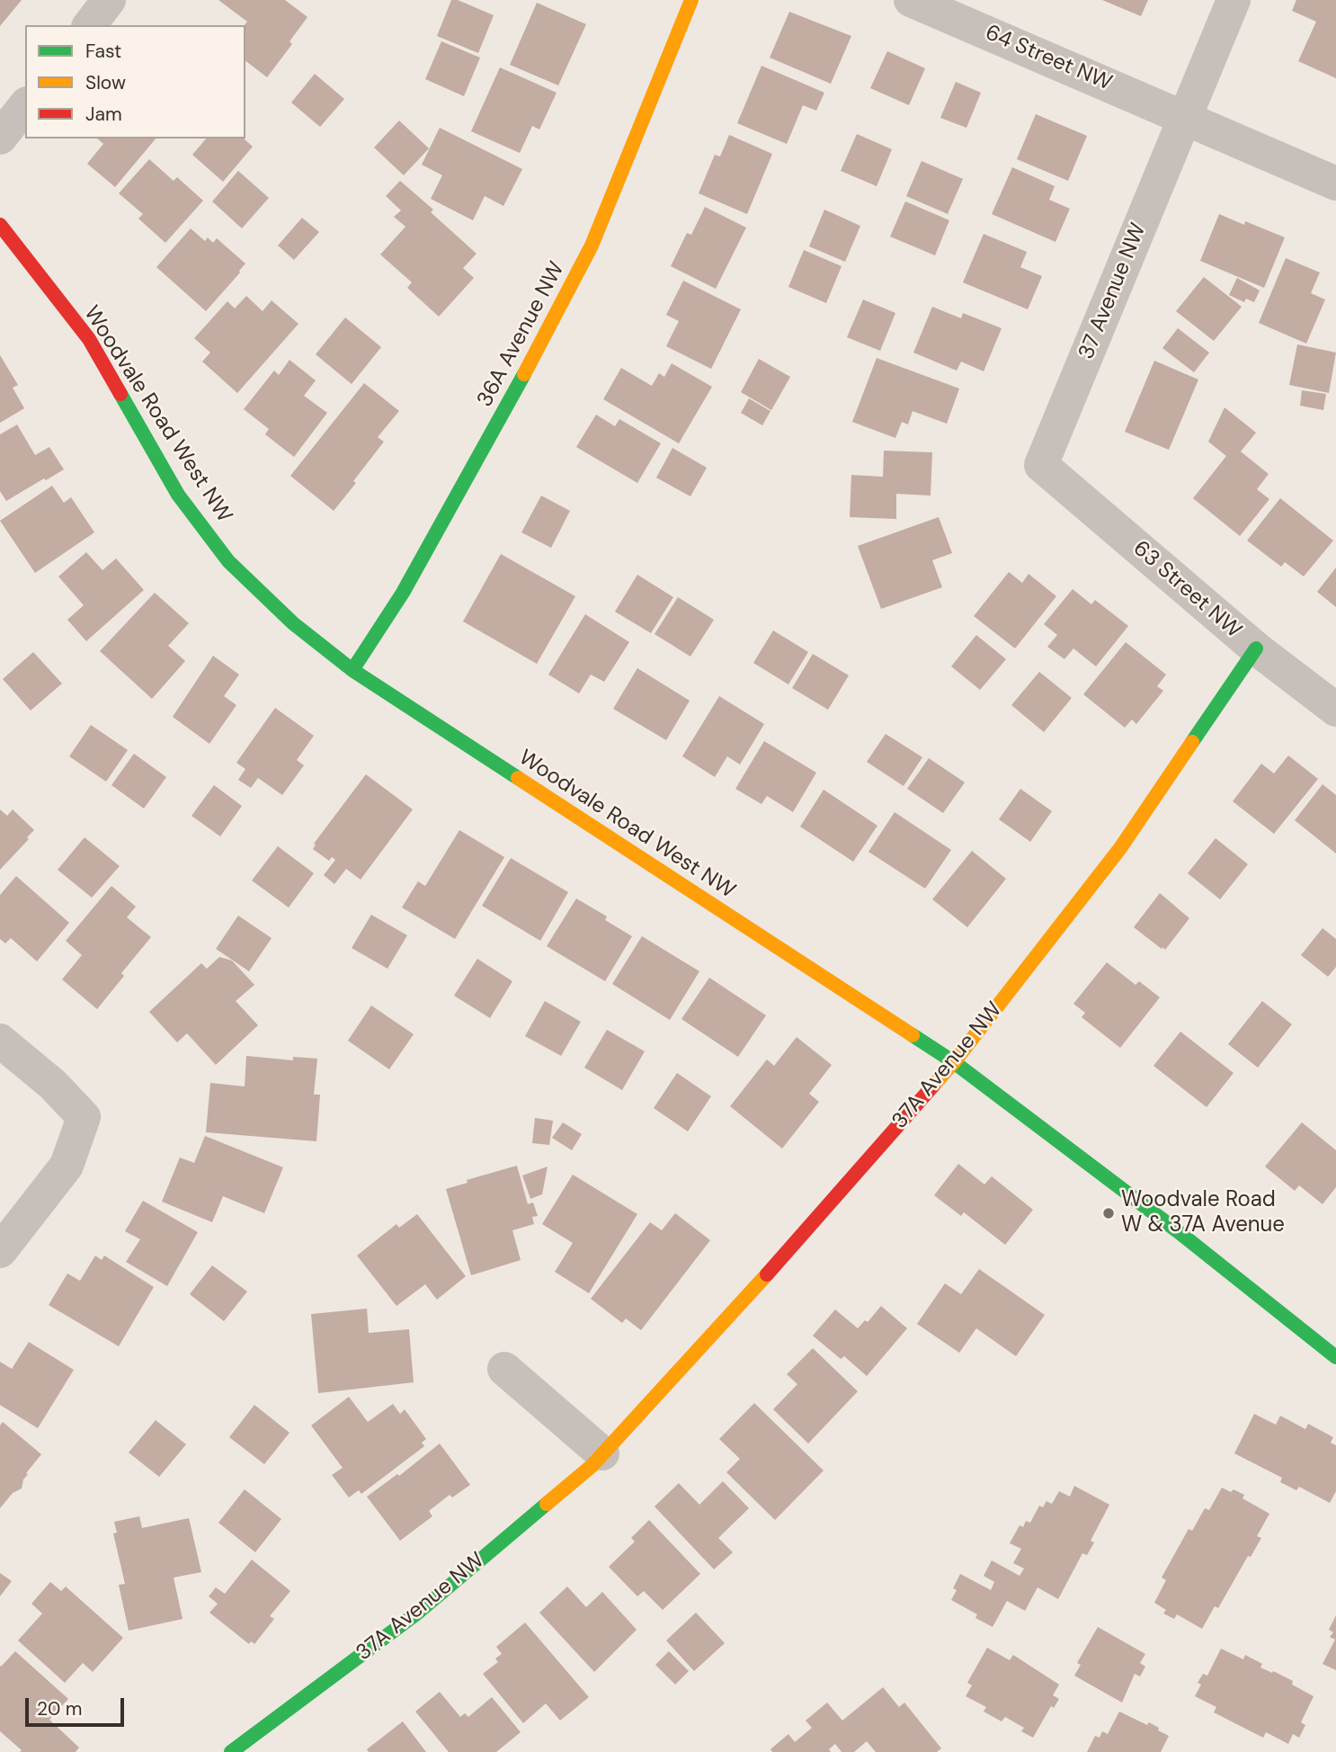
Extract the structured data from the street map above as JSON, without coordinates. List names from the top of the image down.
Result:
{
  "streets": {
    "street": [
      "64 Street NW",
      "37 Avenue NW",
      "36A Avenue NW",
      "Woodvale Road West NW",
      "63 Street NW",
      "37A Avenue NW"
    ]
  },
  "crossings": [
    ["64 Street NW", "37 Avenue NW"],
    ["37 Avenue NW", "63 Street NW"],
    ["36A Avenue NW", "Woodvale Road West NW"],
    ["Woodvale Road West NW", "37A Avenue NW"],
    ["63 Street NW", "37A Avenue NW"]
  ],
  "places": ["Woodvale Road W & 37A Avenue"],
  "legend": ["Fast", "Slow", "Jam"],
  "scale_bar": "20 m"
}
